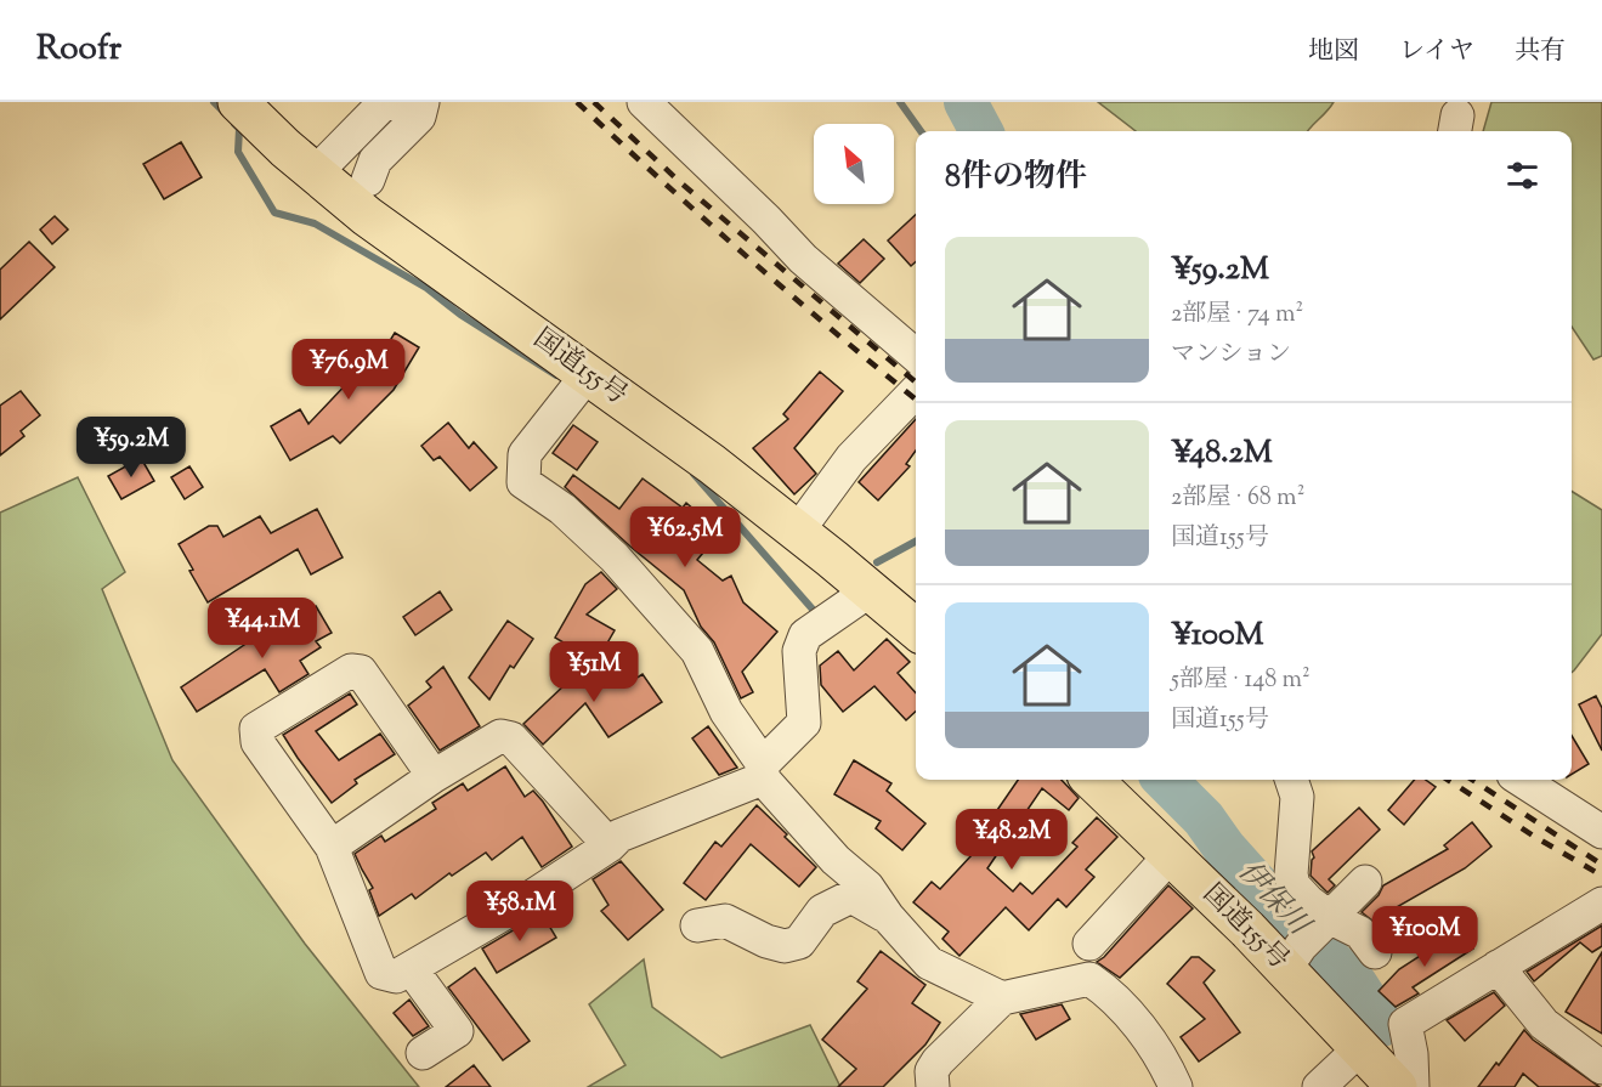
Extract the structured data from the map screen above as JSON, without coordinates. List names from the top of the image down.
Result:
{
  "streets": {
    "highway": ["国道155号"]
  },
  "water": ["伊保川"],
  "north": "top left",
  "page": {
    "header": "Roofr",
    "nav": ["地図", "レイヤ", "共有"],
    "heading": "8件の物件",
    "list": [
      {
        "name": "¥59.2M",
        "note": "2部屋 · 74 m² · マンション"
      },
      {
        "name": "¥48.2M",
        "note": "2部屋 · 68 m² · 国道155号"
      },
      {
        "name": "¥100M",
        "note": "5部屋 · 148 m² · 国道155号"
      }
    ],
    "price": [
      "¥76.9M",
      "¥59.2M",
      "¥62.5M",
      "¥44.1M",
      "¥51M",
      "¥48.2M",
      "¥58.1M",
      "¥100M"
    ]
  }
}
